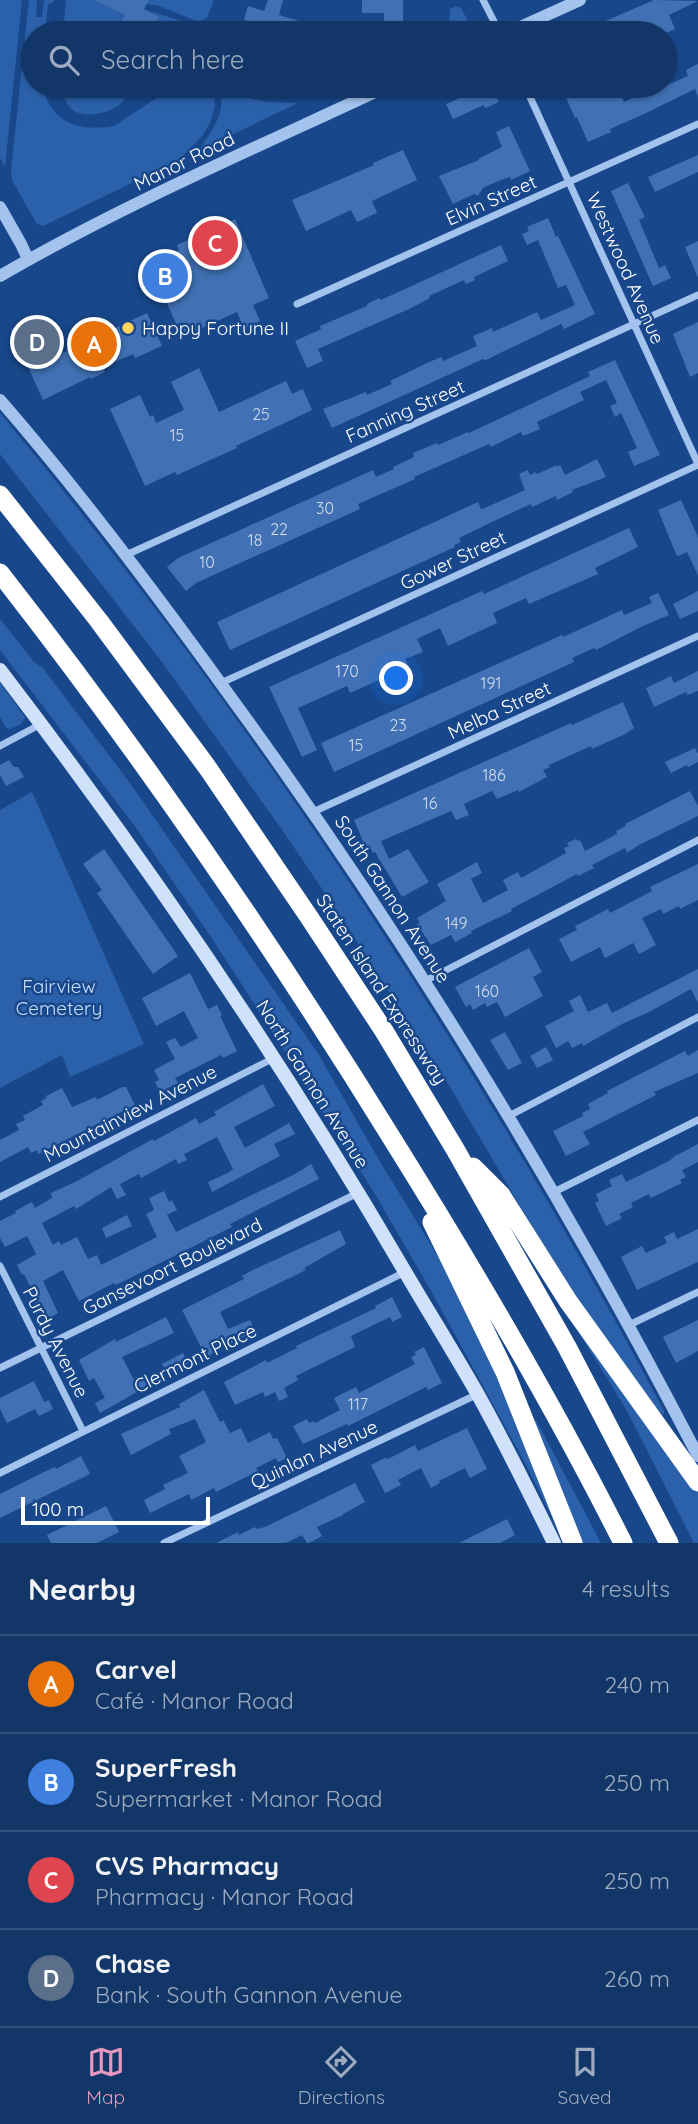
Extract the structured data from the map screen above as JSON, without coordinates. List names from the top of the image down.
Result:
{
  "streets": {
    "highway": ["Staten Island Expressway"],
    "main road": ["North Gannon Avenue"],
    "street": [
      "Manor Road",
      "Elvin Street",
      "Westwood Avenue",
      "Fanning Street",
      "Gower Street",
      "Melba Street",
      "South Gannon Avenue",
      "Mountainview Avenue",
      "Gansevoort Boulevard",
      "Purdy Avenue",
      "Clermont Place",
      "Quinlan Avenue"
    ]
  },
  "crossings": [
    ["Elvin Street", "Westwood Avenue"],
    ["Westwood Avenue", "Fanning Street"],
    ["Westwood Avenue", "Gower Street"],
    ["Fanning Street", "South Gannon Avenue"],
    ["Gower Street", "South Gannon Avenue"],
    ["Melba Street", "South Gannon Avenue"],
    ["North Gannon Avenue", "Mountainview Avenue"],
    ["North Gannon Avenue", "Gansevoort Boulevard"],
    ["North Gannon Avenue", "Clermont Place"],
    ["North Gannon Avenue", "Quinlan Avenue"],
    ["Gansevoort Boulevard", "Purdy Avenue"],
    ["Purdy Avenue", "Clermont Place"]
  ],
  "parks": ["Fairview Cemetery"],
  "places": ["Happy Fortune II"],
  "house_numbers": [
    "25",
    "15",
    "30",
    "22",
    "18",
    "10",
    "170",
    "191",
    "23",
    "15",
    "186",
    "16",
    "149",
    "160",
    "117"
  ],
  "scale_bar": "100 m",
  "page": {
    "search": "Search here",
    "pins": [
      "C",
      "B",
      "D",
      "A"
    ],
    "scale": "100 m",
    "heading": ["Nearby", "4 results"],
    "list": [
      {
        "mark": "A",
        "name": "Carvel",
        "note": "Café · Manor Road",
        "value": "240 m"
      },
      {
        "mark": "B",
        "name": "SuperFresh",
        "note": "Supermarket · Manor Road",
        "value": "250 m"
      },
      {
        "mark": "C",
        "name": "CVS Pharmacy",
        "note": "Pharmacy · Manor Road",
        "value": "250 m"
      },
      {
        "mark": "D",
        "name": "Chase",
        "note": "Bank · South Gannon Avenue",
        "value": "260 m"
      }
    ],
    "nav": ["Map", "Directions", "Saved"]
  }
}
